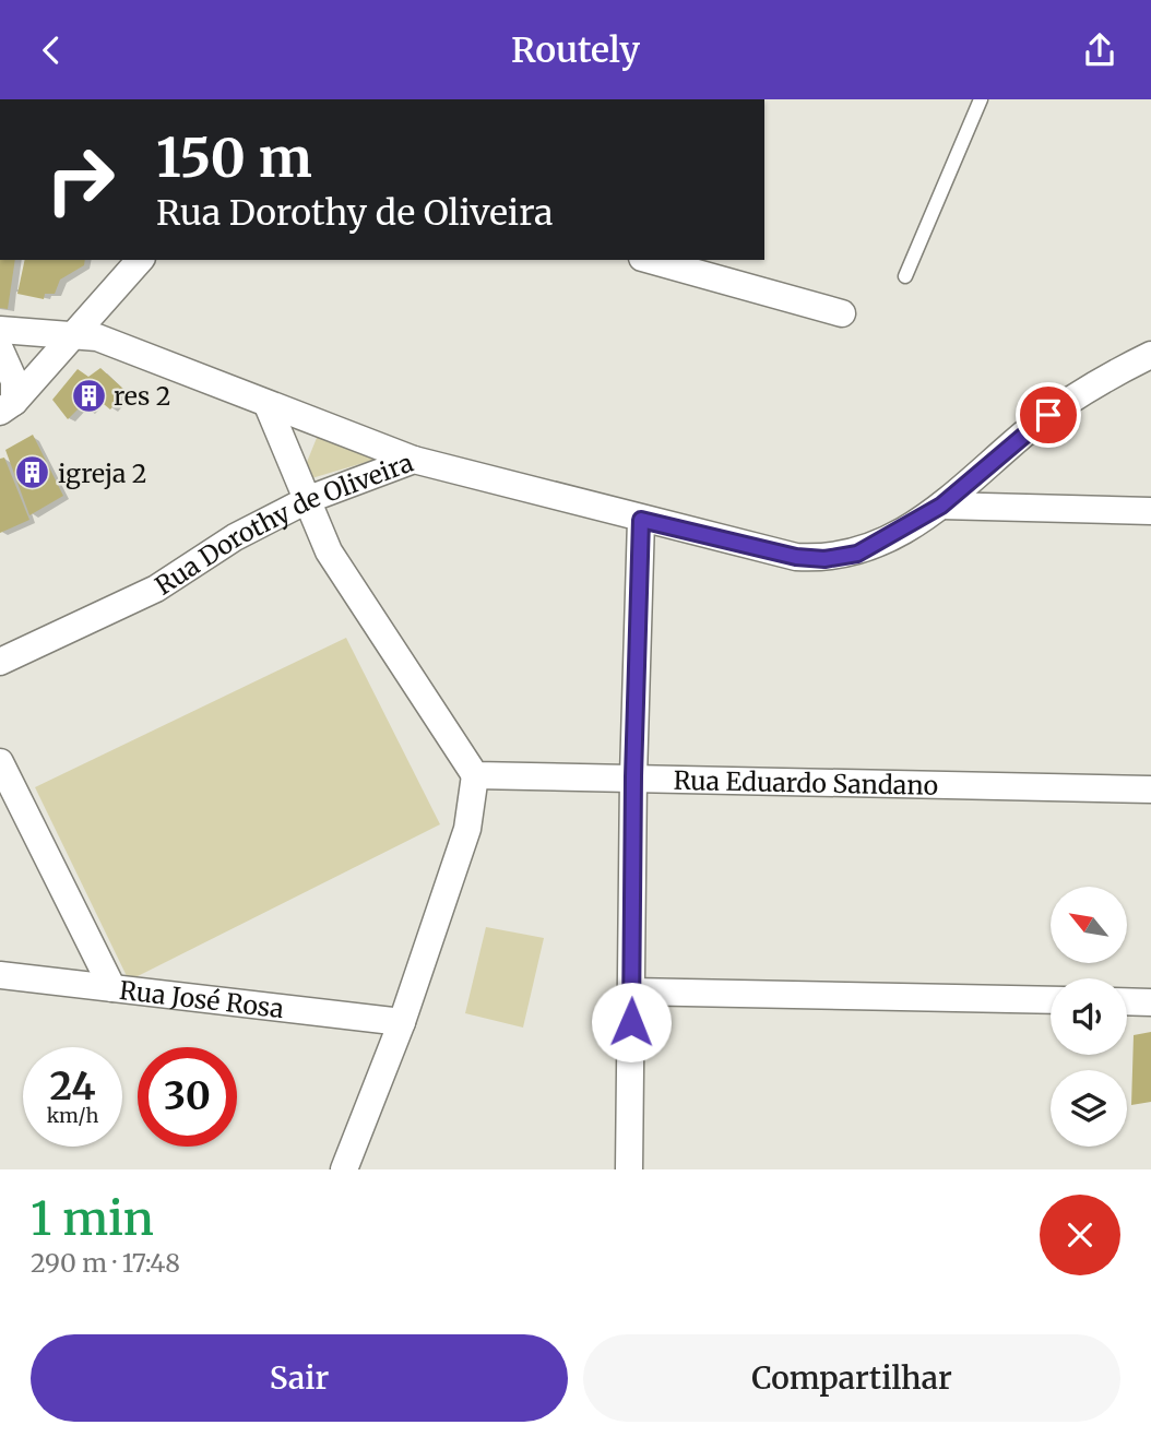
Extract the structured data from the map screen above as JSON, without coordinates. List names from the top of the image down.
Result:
{
  "streets": {
    "street": ["Rua Dorothy de Oliveira", "Rua Eduardo Sandano", "Rua José Rosa"]
  },
  "places": {
    "building": ["res 2", "igreja 2"]
  },
  "north": "top left",
  "page": {
    "header": "Routely",
    "turn": ["150 m", "Rua Dorothy de Oliveira"],
    "speed": "24 km/h",
    "limit": "30",
    "heading": ["1 min", "290 m · 17:48"],
    "buttons": ["Sair", "Compartilhar"]
  }
}
